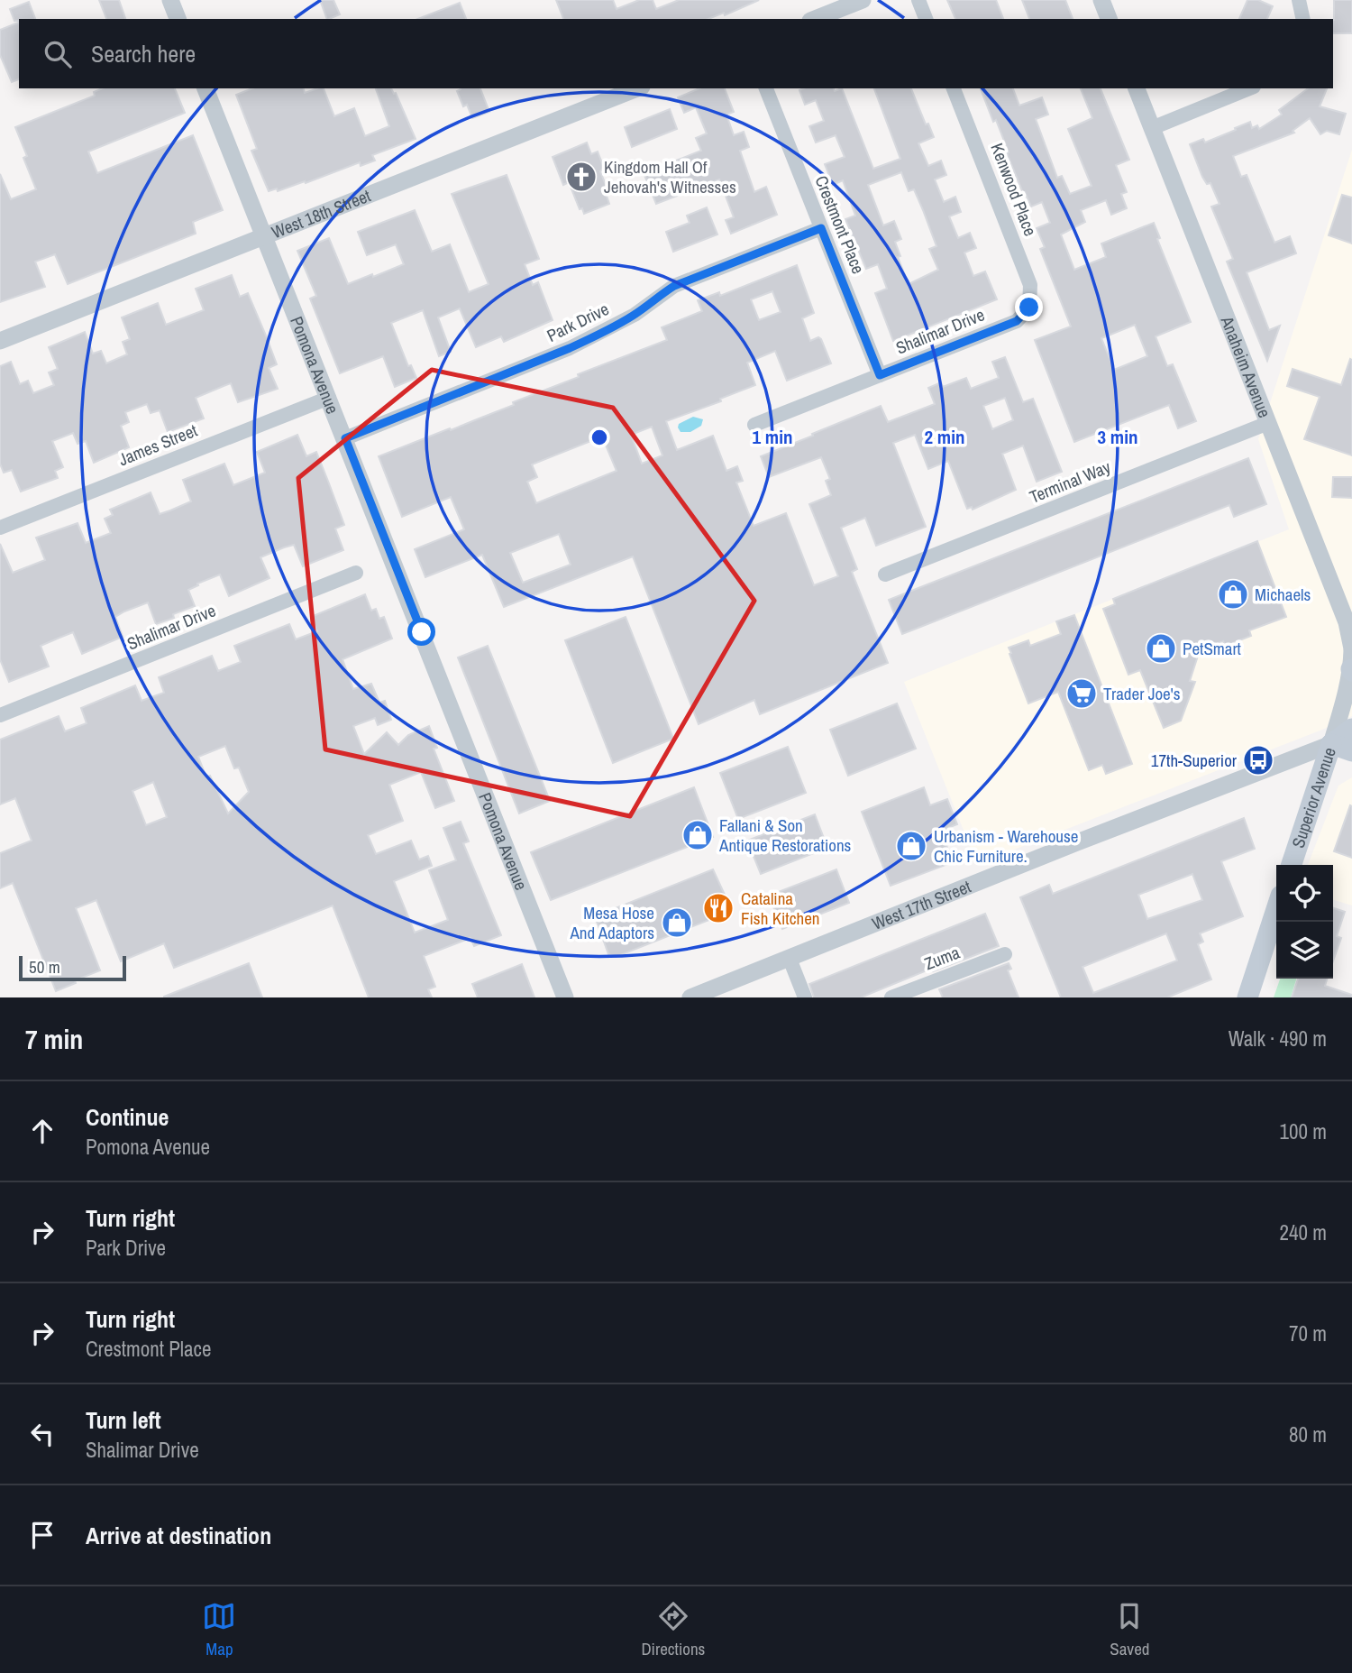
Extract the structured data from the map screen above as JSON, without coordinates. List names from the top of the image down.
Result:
{
  "streets": {
    "main road": ["Superior Avenue"],
    "street": [
      "Kenwood Place",
      "West 18th Street",
      "Crestmont Place",
      "Park Drive",
      "Shalimar Drive",
      "Pomona Avenue",
      "Anaheim Avenue",
      "James Street",
      "Terminal Way",
      "West 17th Street",
      "Zuma"
    ]
  },
  "crossings": [
    ["Kenwood Place", "Shalimar Drive"],
    ["West 18th Street", "Pomona Avenue"],
    ["Crestmont Place", "Park Drive"],
    ["Crestmont Place", "Shalimar Drive"],
    ["Park Drive", "Pomona Avenue"],
    ["Pomona Avenue", "James Street"],
    ["Anaheim Avenue", "Terminal Way"],
    ["Anaheim Avenue", "Superior Avenue"],
    ["Superior Avenue", "West 17th Street"]
  ],
  "places": {
    "church": ["Kingdom Hall Of Jehovah's Witnesses"],
    "shop": [
      "Michaels",
      "PetSmart",
      "Fallani & Son Antique Restorations",
      "Urbanism - Warehouse Chic Furniture.",
      "Mesa Hose And Adaptors"
    ],
    "supermarket": ["Trader Joe's"],
    "bus stop": ["17th-Superior"],
    "restaurant": ["Catalina Fish Kitchen"]
  },
  "scale_bar": "50 m",
  "page": {
    "search": "Search here",
    "scale": "50 m",
    "heading": ["7 min", "Walk · 490 m"],
    "list": [
      ["Continue", "Pomona Avenue", "100 m"],
      ["Turn right", "Park Drive", "240 m"],
      ["Turn right", "Crestmont Place", "70 m"],
      ["Turn left", "Shalimar Drive", "80 m"],
      "Arrive at destination"
    ],
    "nav": ["Map", "Directions", "Saved"]
  },
  "rings": ["1 min", "2 min", "3 min"]
}
